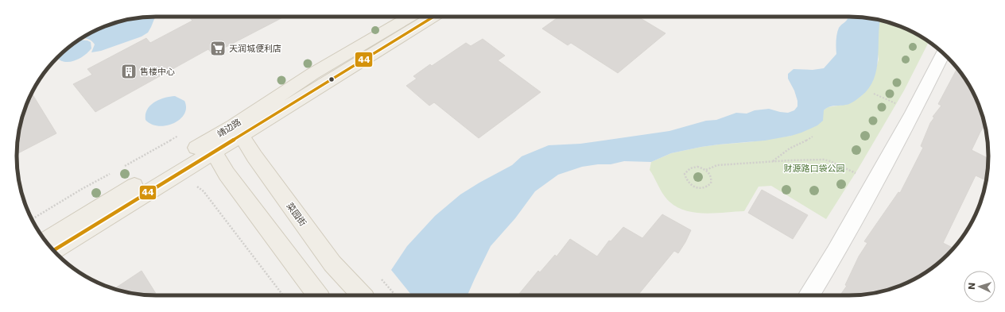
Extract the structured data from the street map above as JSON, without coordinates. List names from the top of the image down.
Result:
{
  "streets": {
    "main road": ["靖边路", "菜园街"]
  },
  "crossings": [
    ["靖边路", "菜园街"]
  ],
  "parks": ["财源路口袋公园"],
  "places": {
    "supermarket": ["天润城便利店"],
    "building": ["售楼中心"]
  },
  "lines": ["transit line 44"],
  "north": "left"
}
